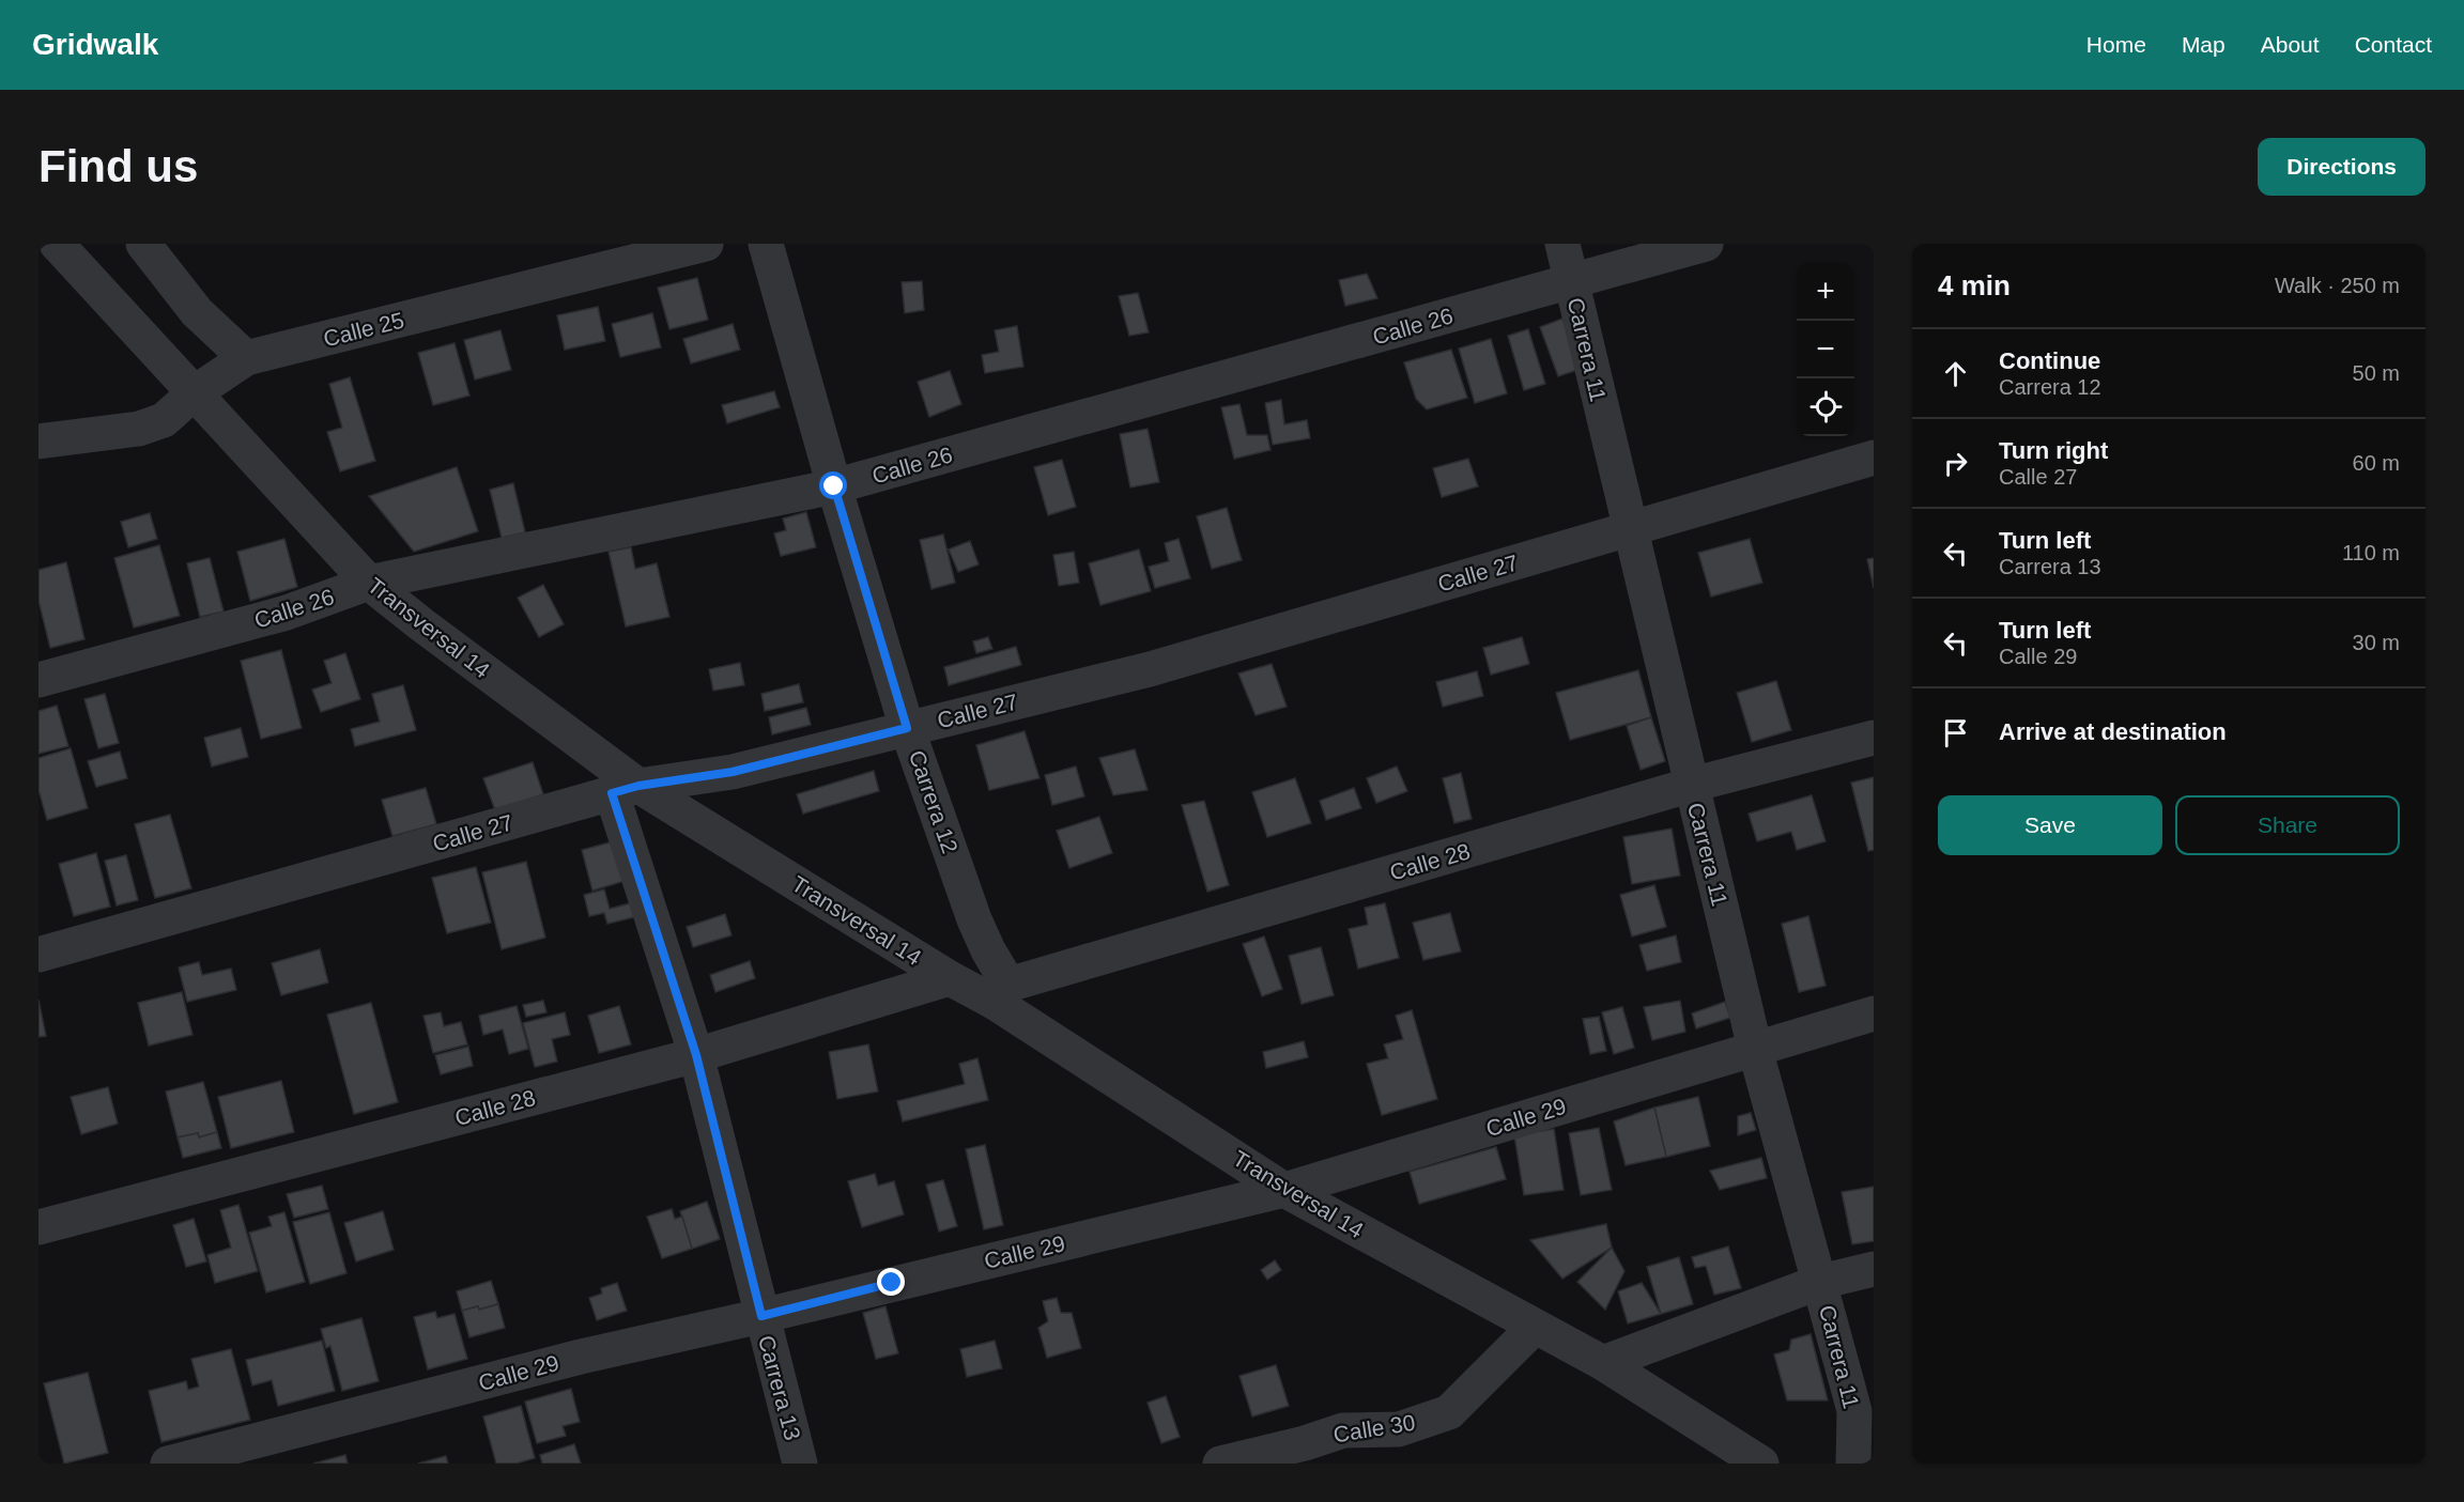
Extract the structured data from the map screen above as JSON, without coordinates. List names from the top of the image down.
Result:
{
  "streets": {
    "street": [
      "Calle 26",
      "Calle 25",
      "Carrera 11",
      "Calle 27",
      "Transversal 14",
      "Carrera 12",
      "Calle 28",
      "Calle 29",
      "Carrera 13",
      "Calle 30"
    ]
  },
  "crossings": [
    ["Calle 26", "Carrera 11"],
    ["Calle 26", "Transversal 14"],
    ["Calle 26", "Carrera 12"],
    ["Calle 25", "Transversal 14"],
    ["Carrera 11", "Calle 27"],
    ["Carrera 11", "Calle 28"],
    ["Carrera 11", "Calle 29"],
    ["Calle 27", "Transversal 14"],
    ["Calle 27", "Carrera 12"],
    ["Calle 27", "Carrera 13"],
    ["Transversal 14", "Carrera 12"],
    ["Transversal 14", "Calle 28"],
    ["Transversal 14", "Calle 29"],
    ["Transversal 14", "Carrera 13"],
    ["Transversal 14", "Calle 30"],
    ["Carrera 12", "Calle 28"],
    ["Calle 28", "Carrera 13"],
    ["Calle 29", "Carrera 13"]
  ],
  "page": {
    "header": "Gridwalk",
    "nav": [
      "Home",
      "Map",
      "About",
      "Contact"
    ],
    "buttons": [
      "Directions",
      ["Save", "Share"]
    ],
    "title": "Find us",
    "heading": ["4 min", "Walk · 250 m"],
    "map_buttons": ["+", "−"],
    "list": [
      ["Continue", "Carrera 12", "50 m"],
      ["Turn right", "Calle 27", "60 m"],
      ["Turn left", "Carrera 13", "110 m"],
      ["Turn left", "Calle 29", "30 m"],
      "Arrive at destination"
    ]
  }
}
